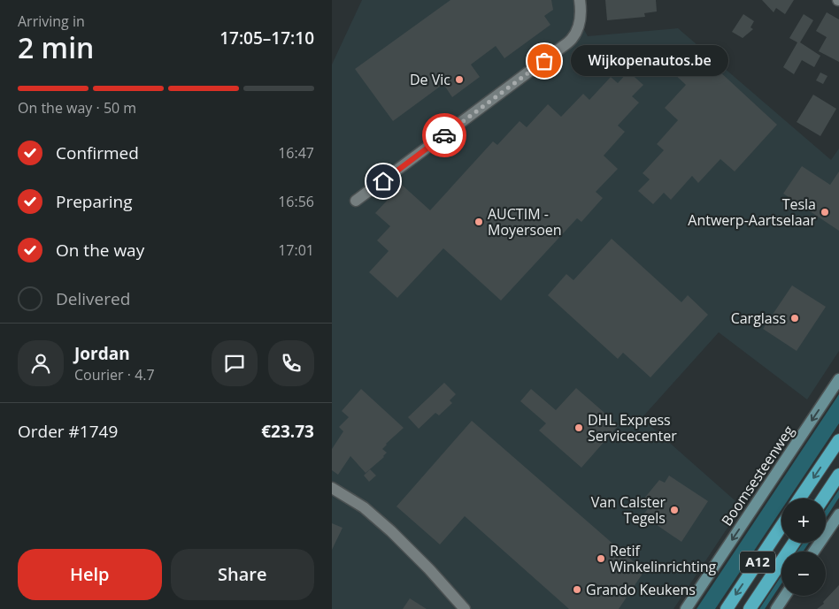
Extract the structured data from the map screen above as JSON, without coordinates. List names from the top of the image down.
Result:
{
  "streets": {
    "highway": ["A12"],
    "main road": ["Boomsesteenweg"]
  },
  "one_way": ["Boomsesteenweg"],
  "places": [
    "Wijkopenautos.be",
    "De Vic",
    "Tesla Antwerp-Aartselaar",
    "AUCTIM - Moyersoen",
    "Carglass",
    "DHL Express Servicecenter",
    "Van Calster Tegels",
    "Retif Winkelinrichting",
    "Grando Keukens"
  ],
  "page": {
    "heading": ["2 min", "Arriving in", "17:05–17:10"],
    "panel": [
      "Jordan",
      "Courier · 4.7",
      "Order #1749",
      "€23.73"
    ],
    "bubble": "Wijkopenautos.be",
    "bar": "On the way · 50 m",
    "list": [
      ["Confirmed", "16:47"],
      ["Preparing", "16:56"],
      ["On the way", "17:01"],
      "Delivered"
    ],
    "map_buttons": ["+", "−"],
    "buttons": ["Help", "Share"]
  }
}
